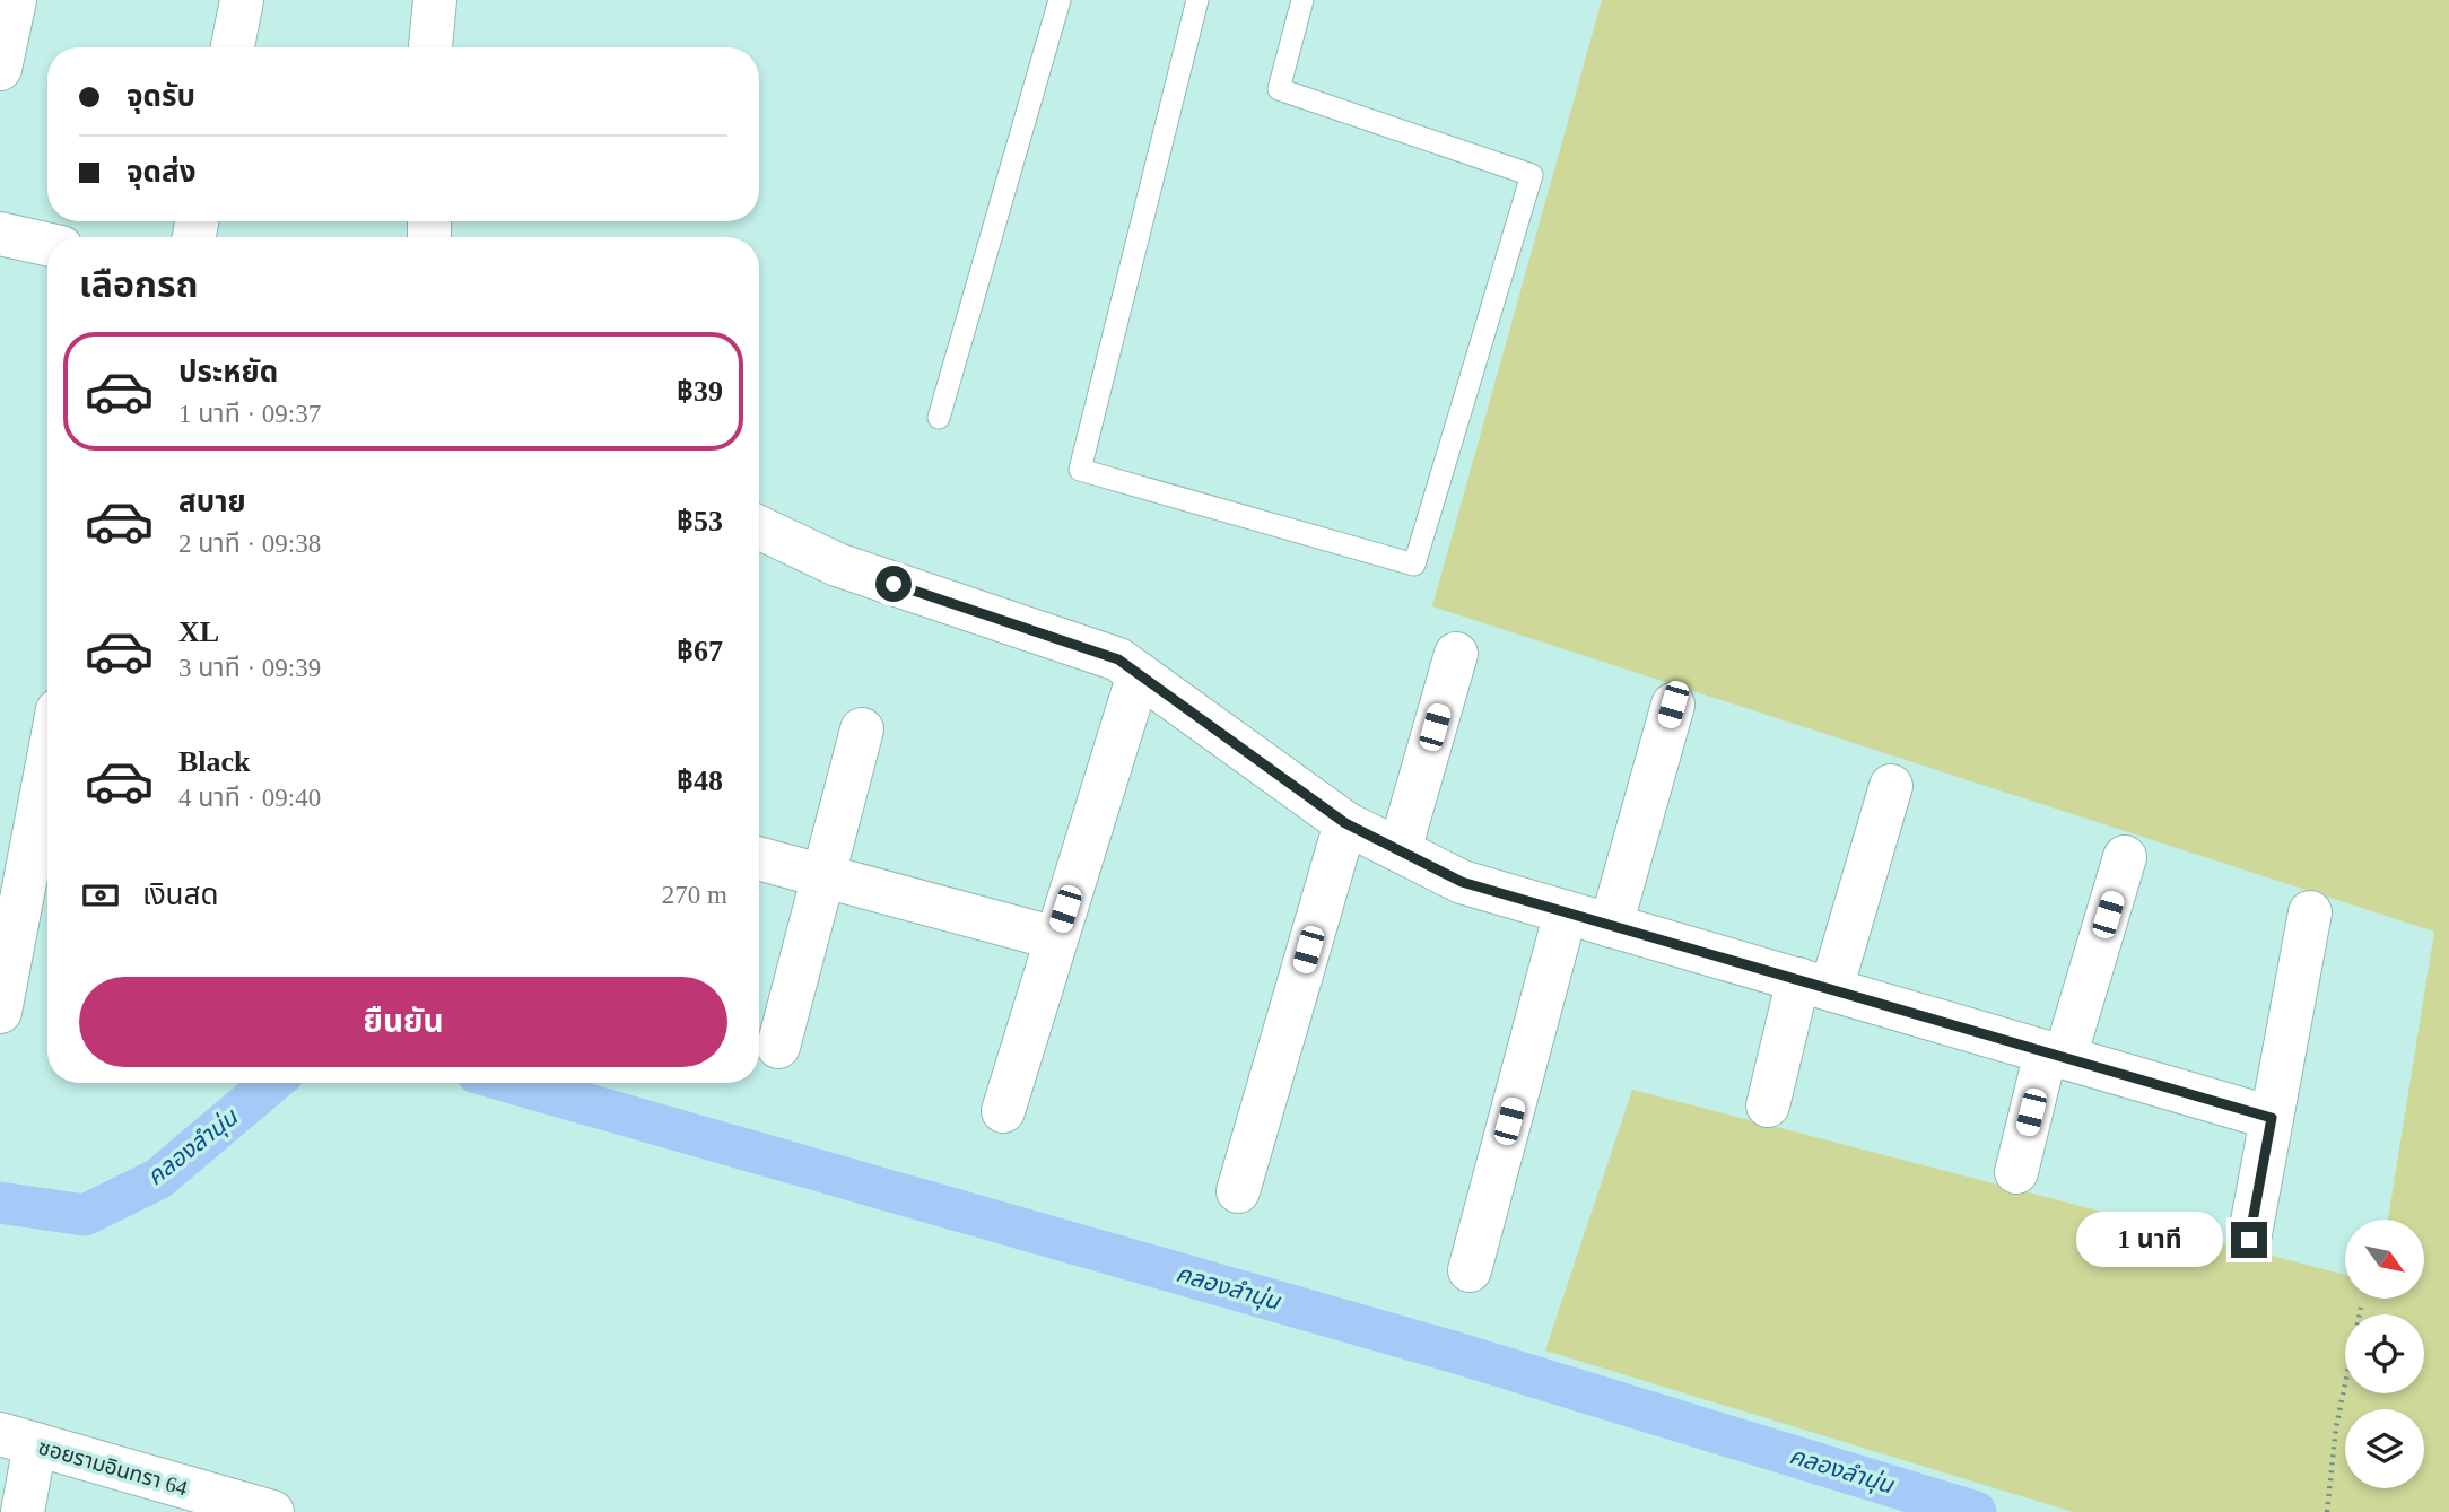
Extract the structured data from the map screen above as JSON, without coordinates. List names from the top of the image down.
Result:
{
  "streets": {
    "street": ["ซอยรามอินทรา 64"]
  },
  "water": ["คลองลำนุ่น"],
  "north": "bottom right",
  "page": {
    "banner": ["จุดรับ", "จุดส่ง"],
    "heading": "เลือกรถ",
    "list": [
      {
        "name": "ประหยัด",
        "note": "1 นาที · 09:37",
        "value": "฿39"
      },
      {
        "name": "สบาย",
        "note": "2 นาที · 09:38",
        "value": "฿53"
      },
      {
        "name": "XL",
        "note": "3 นาที · 09:39",
        "value": "฿67"
      },
      {
        "name": "Black",
        "note": "4 นาที · 09:40",
        "value": "฿48"
      }
    ],
    "pay": ["เงินสด", "270 m"],
    "buttons": "ยืนยัน",
    "bubble": "1 นาที"
  }
}
